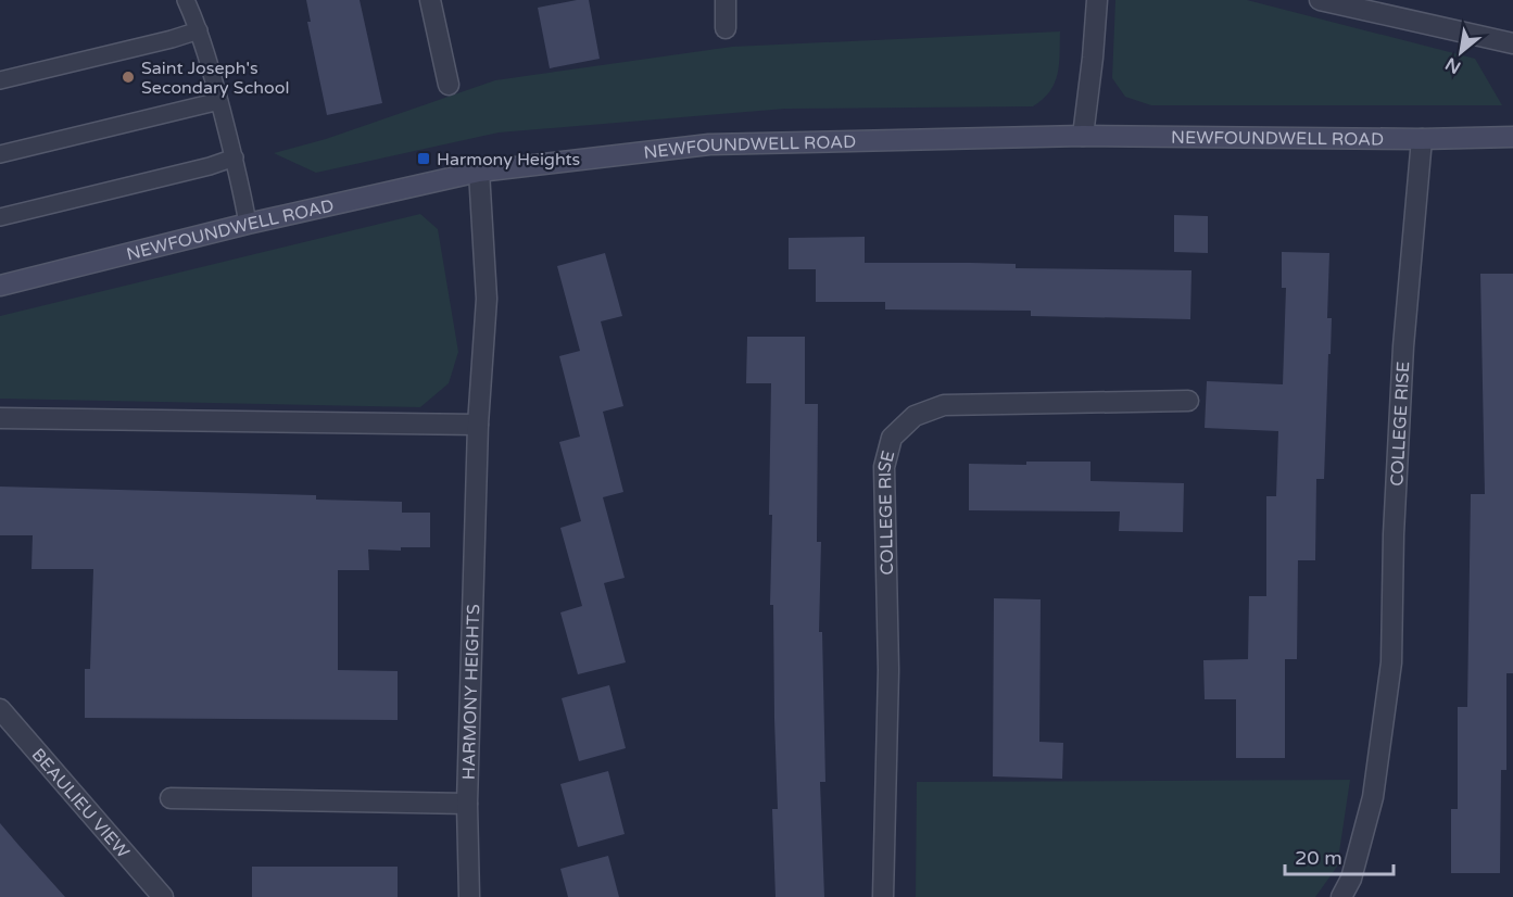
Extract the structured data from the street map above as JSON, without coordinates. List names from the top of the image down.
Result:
{
  "streets": {
    "main road": ["NEWFOUNDWELL ROAD"],
    "street": ["COLLEGE RISE", "HARMONY HEIGHTS", "BEAULIEU VIEW"]
  },
  "crossings": [
    ["NEWFOUNDWELL ROAD", "COLLEGE RISE"],
    ["NEWFOUNDWELL ROAD", "HARMONY HEIGHTS"]
  ],
  "places": {
    "other": ["Saint Joseph's Secondary School"],
    "transit": ["Harmony Heights"]
  },
  "scale_bar": "20 m",
  "north": "bottom left"
}
